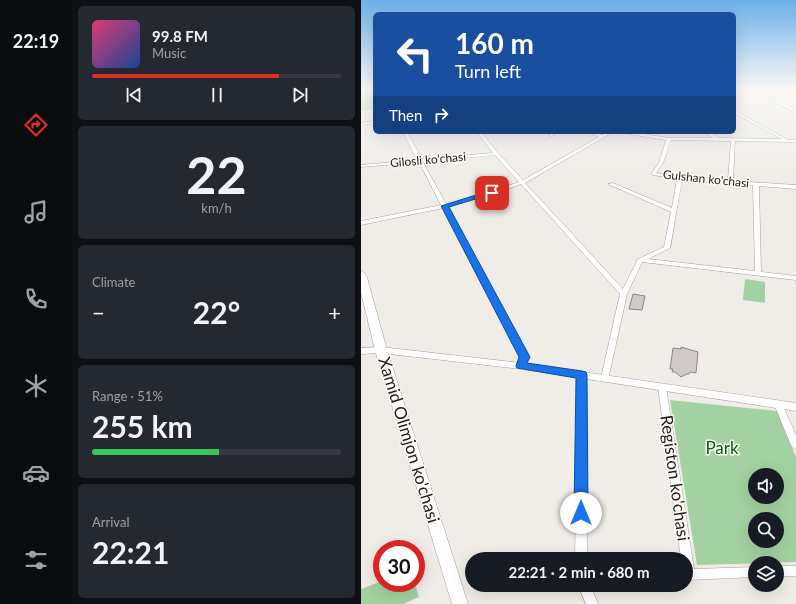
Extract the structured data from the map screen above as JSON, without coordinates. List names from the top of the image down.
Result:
{
  "streets": {
    "main road": ["Xamid Olimjon ko'chasi"],
    "street": ["Gilosli ko'chasi", "Gulshan ko'chasi", "Registon ko'chasi"]
  },
  "parks": ["Park"],
  "page": {
    "tabs": "22:19",
    "turn": ["160 m", "Turn left"],
    "song": ["99.8 FM", "Music"],
    "then": "Then",
    "tile": [
      ["22", "km/h"],
      "Climate",
      ["Range · 51%", "255 km"],
      ["Arrival", "22:21"]
    ],
    "heat": ["−", "22°", "+"],
    "limit": "30",
    "trip": "22:21 · 2 min · 680 m"
  }
}
